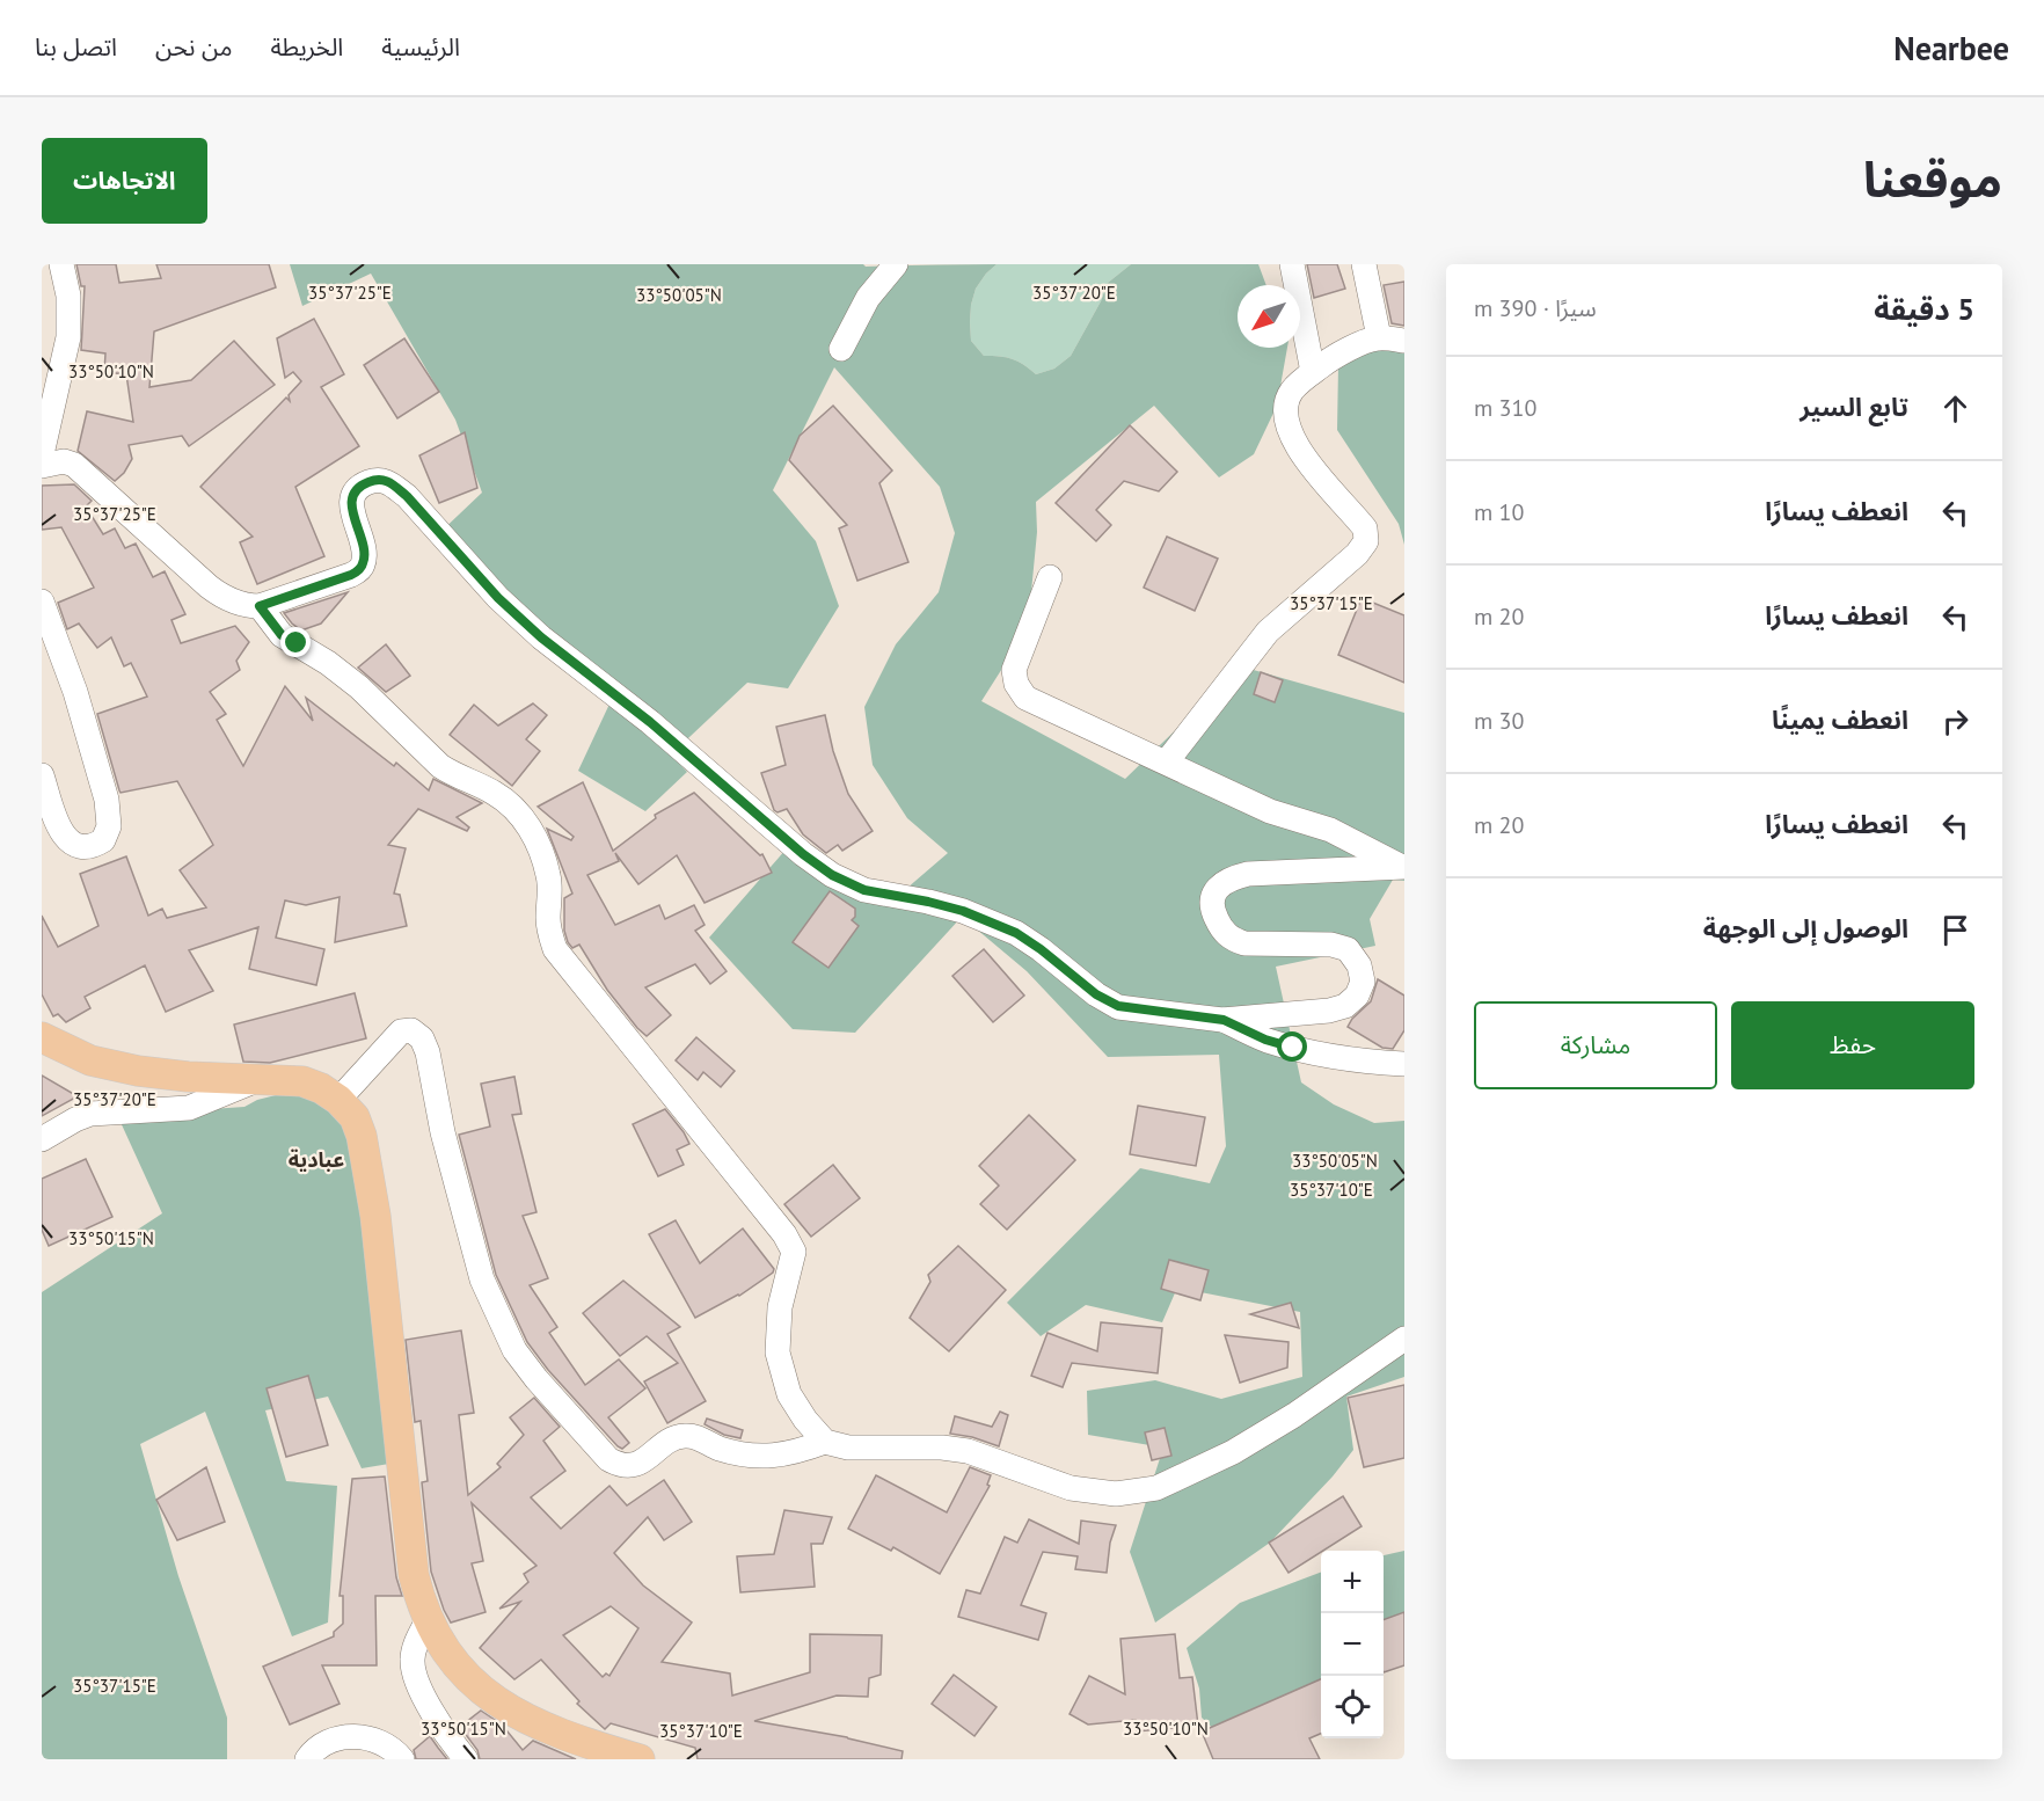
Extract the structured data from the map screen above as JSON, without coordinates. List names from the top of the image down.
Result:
{
  "districts": ["عبادية"],
  "north": "bottom left",
  "page": {
    "header": "Nearbee",
    "nav": [
      "الرئيسية",
      "الخريطة",
      "من نحن",
      "اتصل بنا"
    ],
    "title": "موقعنا",
    "buttons": [
      "الاتجاهات",
      ["حفظ", "مشاركة"]
    ],
    "heading": ["5 دقيقة", "سيرًا · 390 m"],
    "list": [
      ["تابع السير", "310 m"],
      ["انعطف يسارًا", "10 m"],
      ["انعطف يسارًا", "20 m"],
      ["انعطف يمينًا", "30 m"],
      ["انعطف يسارًا", "20 m"],
      "الوصول إلى الوجهة"
    ],
    "map_buttons": ["+", "−"]
  },
  "coordinates": [
    "35°37'25\"E",
    "35°37'20\"E",
    "33°50'05\"N",
    "33°50'10\"N",
    "35°37'15\"E",
    "35°37'10\"E",
    "33°50'15\"N"
  ]
}
